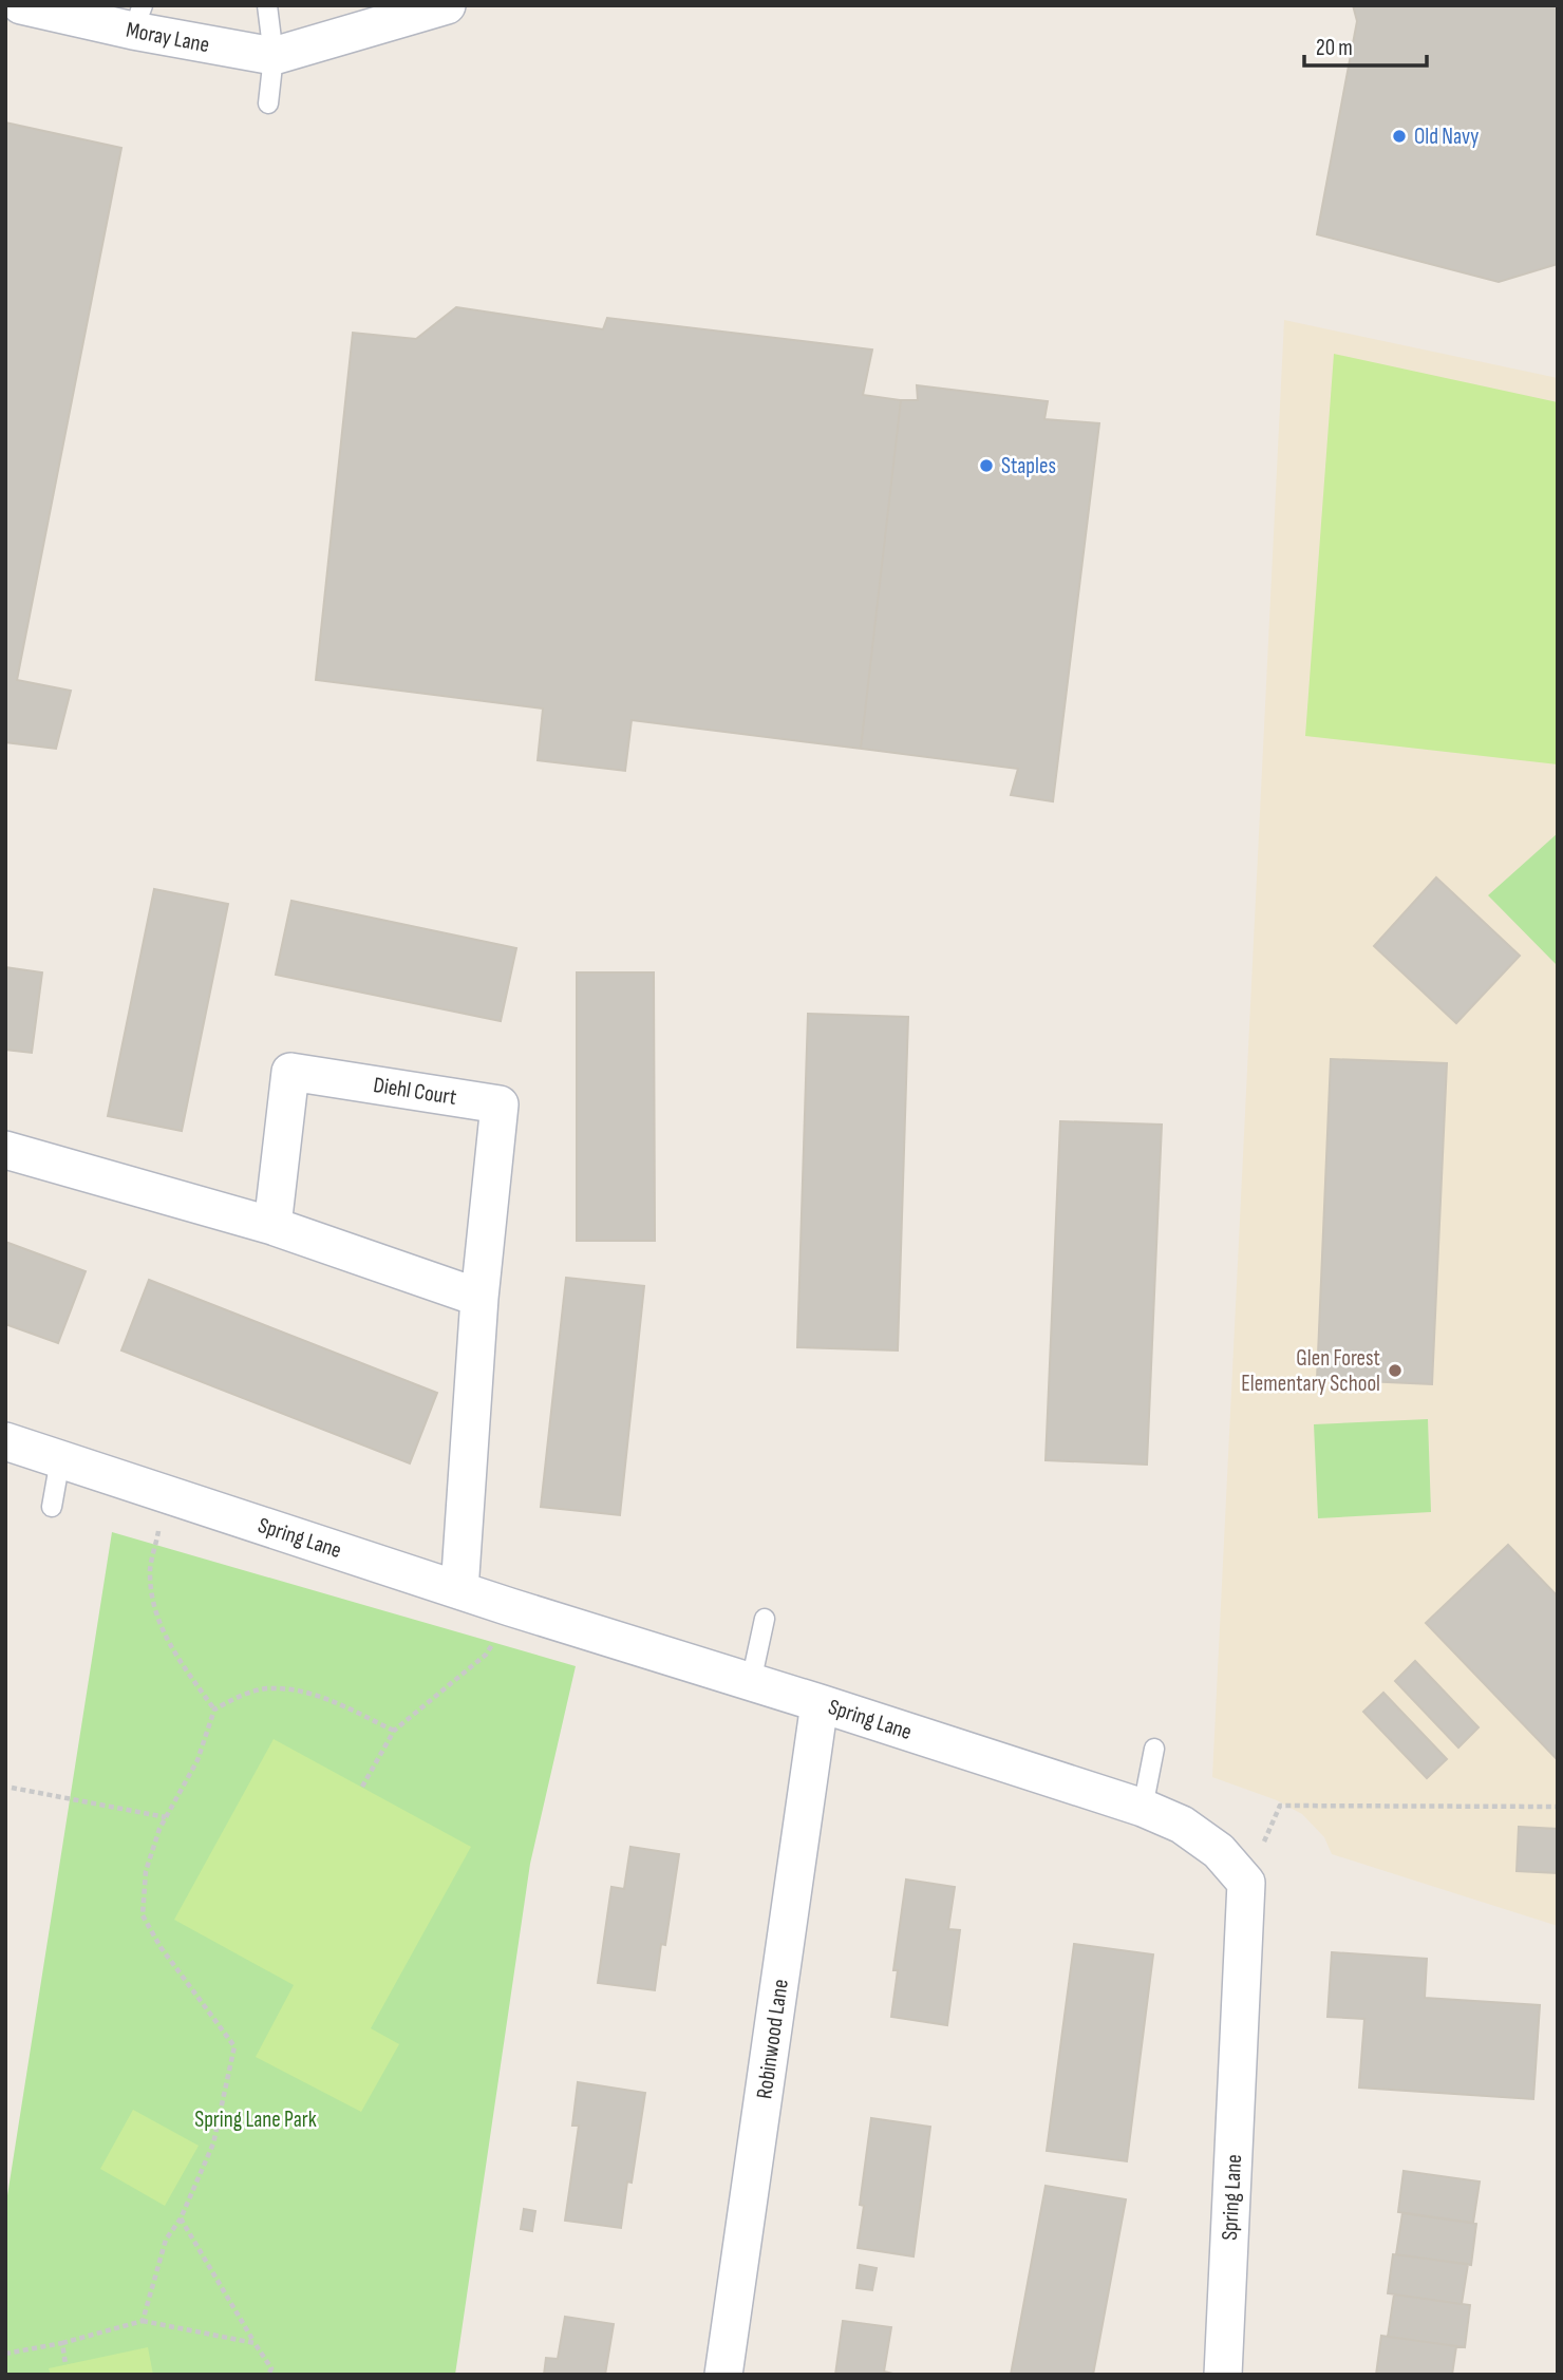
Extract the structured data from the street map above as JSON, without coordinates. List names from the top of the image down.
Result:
{
  "streets": {
    "street": [
      "Moray Lane",
      "Diehl Court",
      "Spring Lane",
      "Robinwood Lane"
    ]
  },
  "crossings": [
    ["Diehl Court", "Spring Lane"],
    ["Spring Lane", "Robinwood Lane"]
  ],
  "parks": ["Spring Lane Park"],
  "places": ["Old Navy", "Staples", "Glen Forest Elementary School"],
  "scale_bar": "20 m"
}
